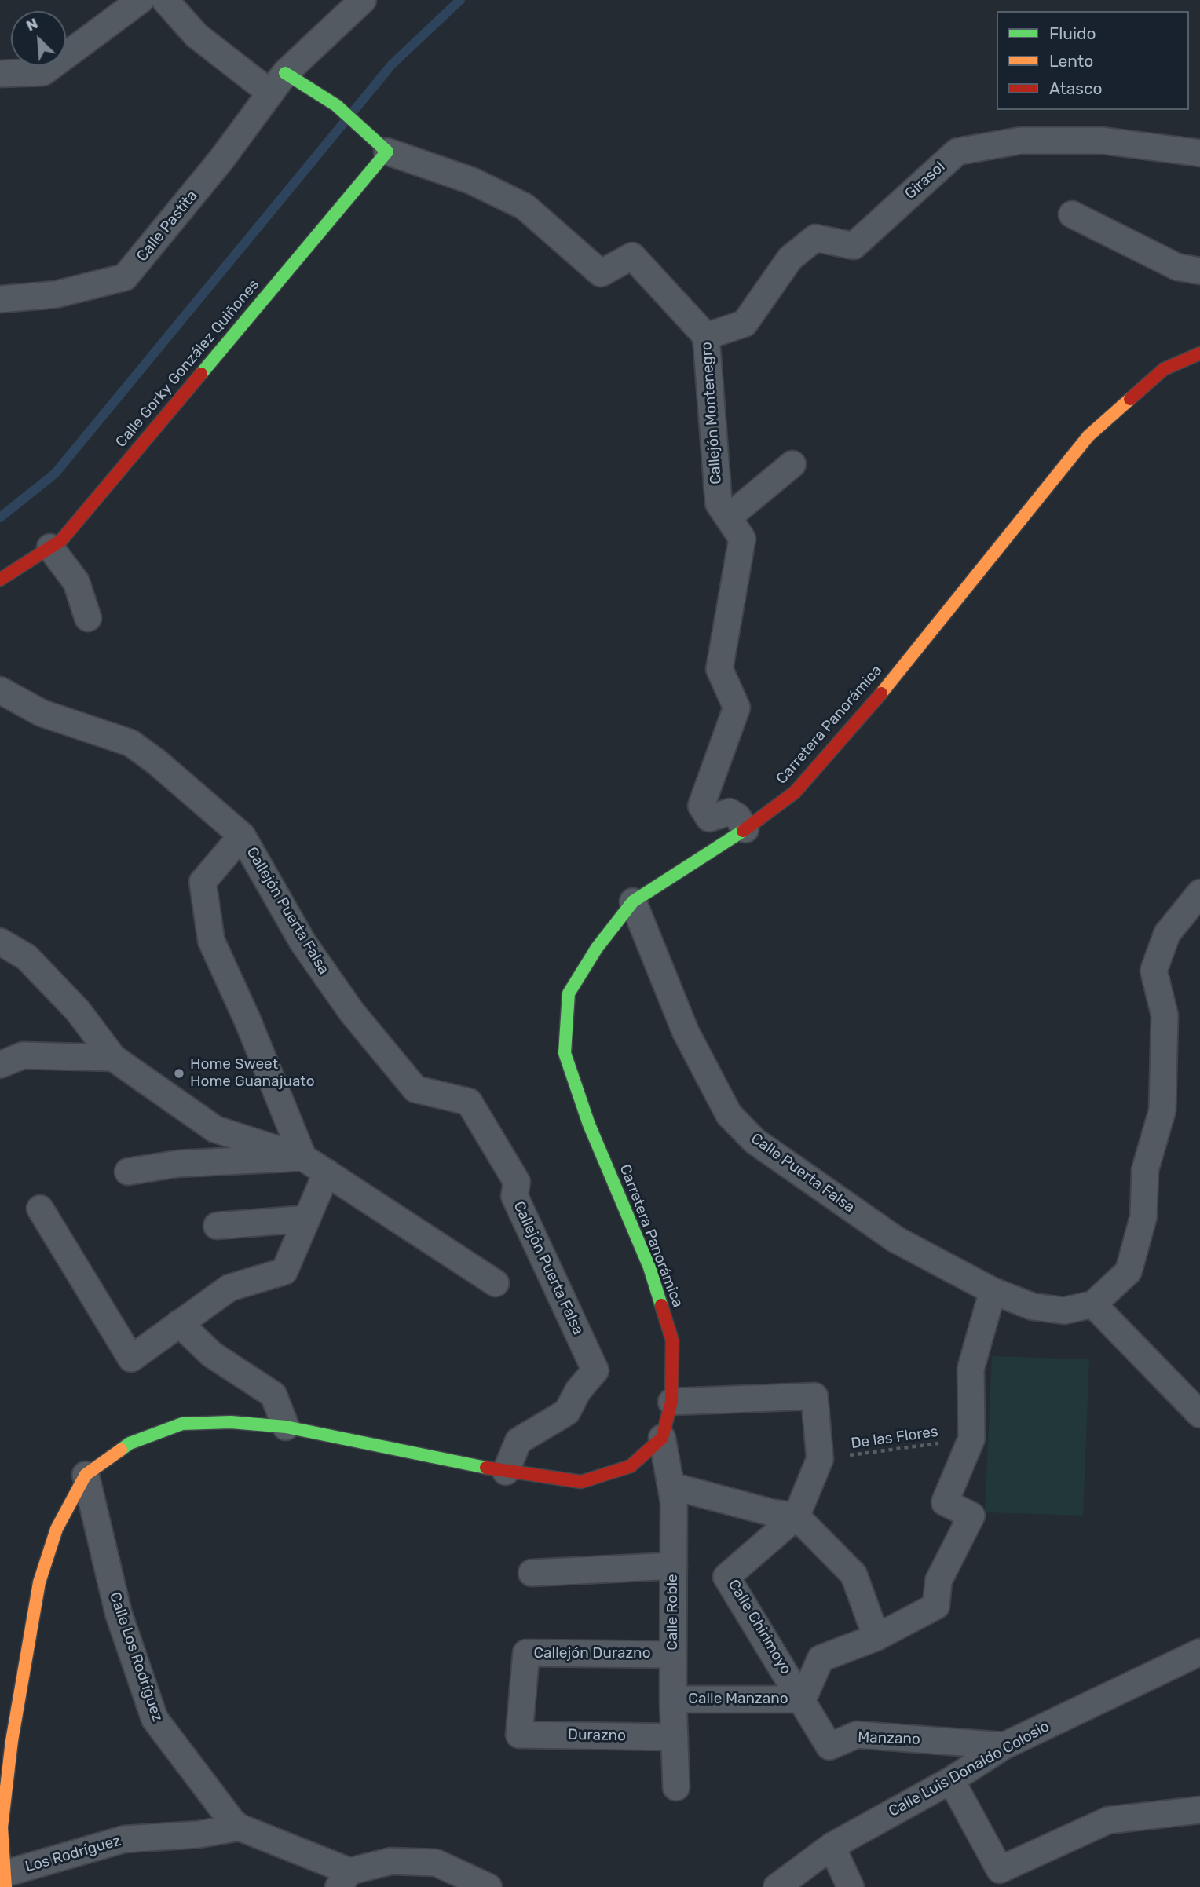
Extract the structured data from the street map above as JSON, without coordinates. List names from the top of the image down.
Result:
{
  "streets": {
    "street": [
      "Girasol",
      "Calle Pastita",
      "Calle Gorky González Quiñones",
      "Callejón Montenegro",
      "Carretera Panorámica",
      "Callejón Puerta Falsa",
      "Calle Puerta Falsa",
      "Calle Roble",
      "Calle Chirimoyo",
      "Callejón Durazno",
      "Calle Los Rodríguez",
      "Calle Manzano",
      "Durazno",
      "Manzano",
      "Calle Luis Donaldo Colosio",
      "Los Rodríguez"
    ],
    "path": ["De las Flores"]
  },
  "crossings": [
    ["Girasol", "Callejón Montenegro"],
    ["Calle Gorky González Quiñones", "Callejón Montenegro"],
    ["Callejón Montenegro", "Carretera Panorámica"],
    ["Carretera Panorámica", "Calle Puerta Falsa"],
    ["Carretera Panorámica", "Calle Roble"],
    ["Calle Roble", "Callejón Durazno"],
    ["Calle Roble", "Calle Manzano"],
    ["Calle Roble", "Durazno"],
    ["Calle Chirimoyo", "Calle Manzano"],
    ["Calle Chirimoyo", "Manzano"],
    ["Callejón Durazno", "Durazno"],
    ["Calle Los Rodríguez", "Los Rodríguez"],
    ["Calle Manzano", "Manzano"],
    ["Manzano", "Calle Luis Donaldo Colosio"]
  ],
  "places": ["Home Sweet Home Guanajuato"],
  "legend": ["Fluido", "Lento", "Atasco"],
  "north": "top left"
}
